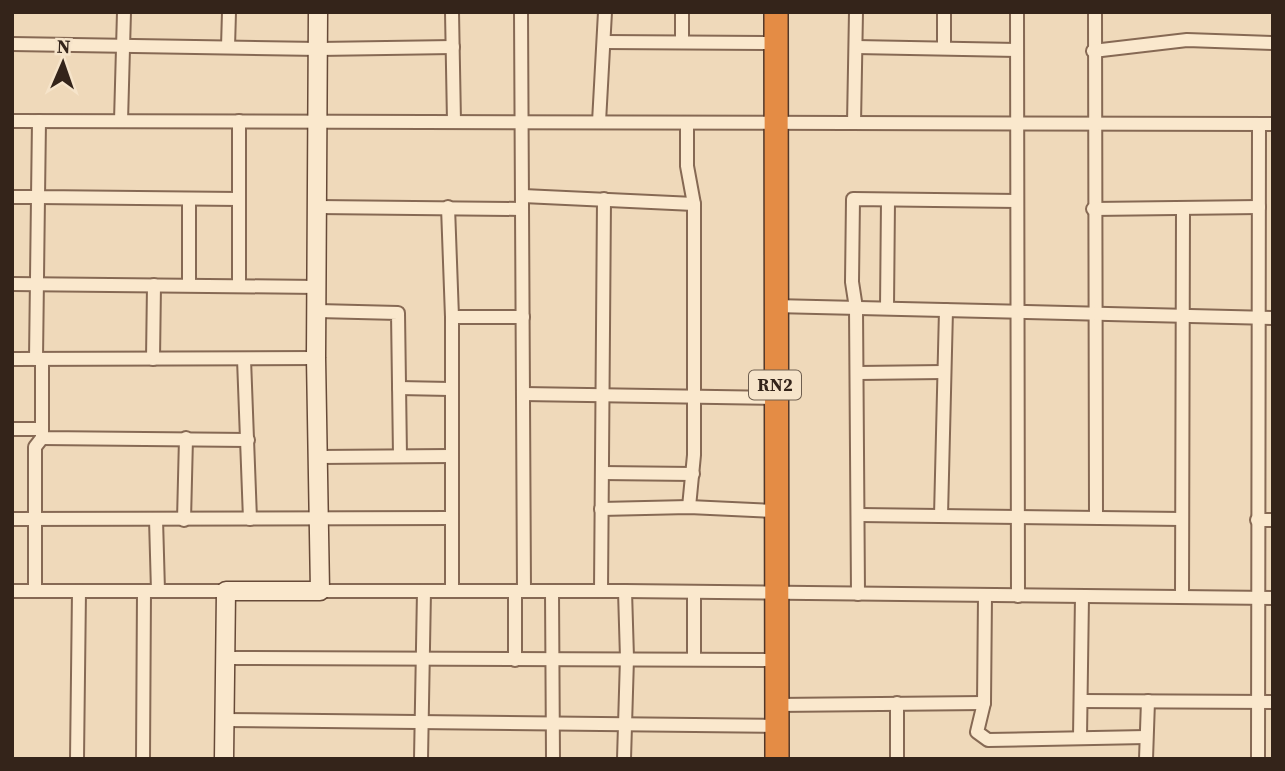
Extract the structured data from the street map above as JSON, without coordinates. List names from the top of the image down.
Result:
{
  "streets": {
    "highway": ["RN2"]
  },
  "north": "top"
}
